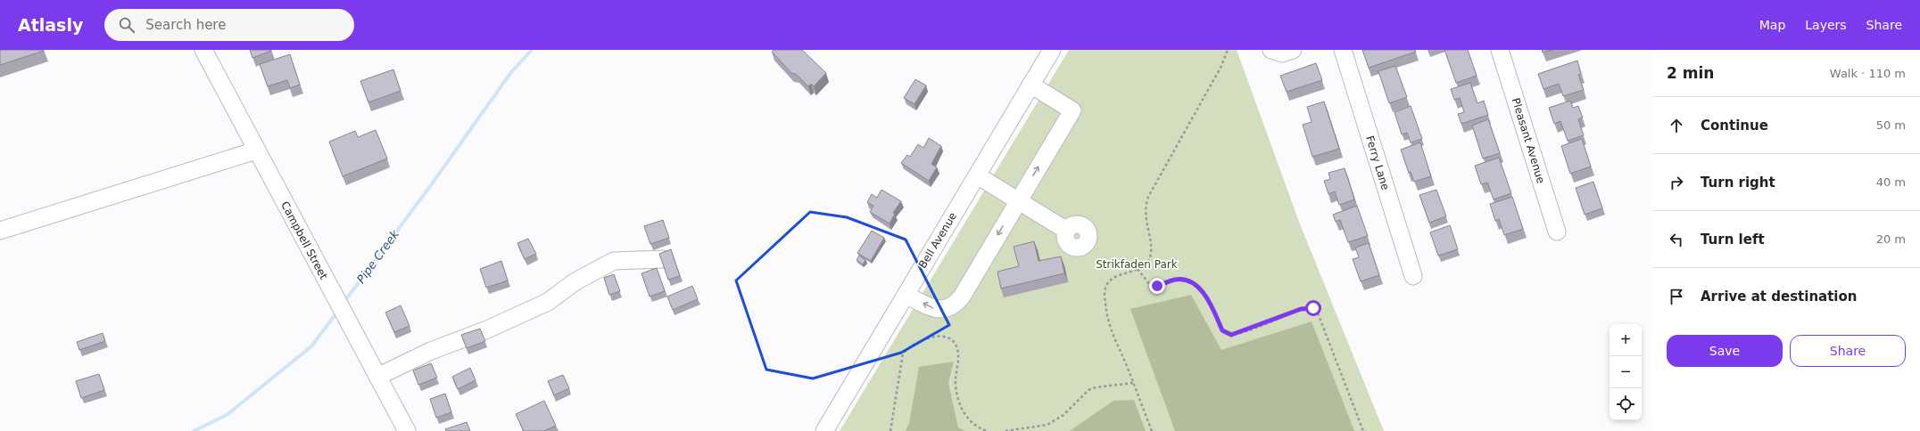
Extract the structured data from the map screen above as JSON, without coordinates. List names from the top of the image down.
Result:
{
  "streets": {
    "street": [
      "Pleasant Avenue",
      "Ferry Lane",
      "Campbell Street",
      "Bell Avenue"
    ]
  },
  "water": ["Pipe Creek"],
  "parks": ["Strikfaden Park"],
  "page": {
    "header": "Atlasly",
    "search": "Search here",
    "nav": ["Map", "Layers", "Share"],
    "heading": ["2 min", "Walk · 110 m"],
    "list": [
      ["Continue", "50 m"],
      ["Turn right", "40 m"],
      ["Turn left", "20 m"],
      "Arrive at destination"
    ],
    "map_buttons": ["+", "−"],
    "buttons": ["Save", "Share"]
  }
}
